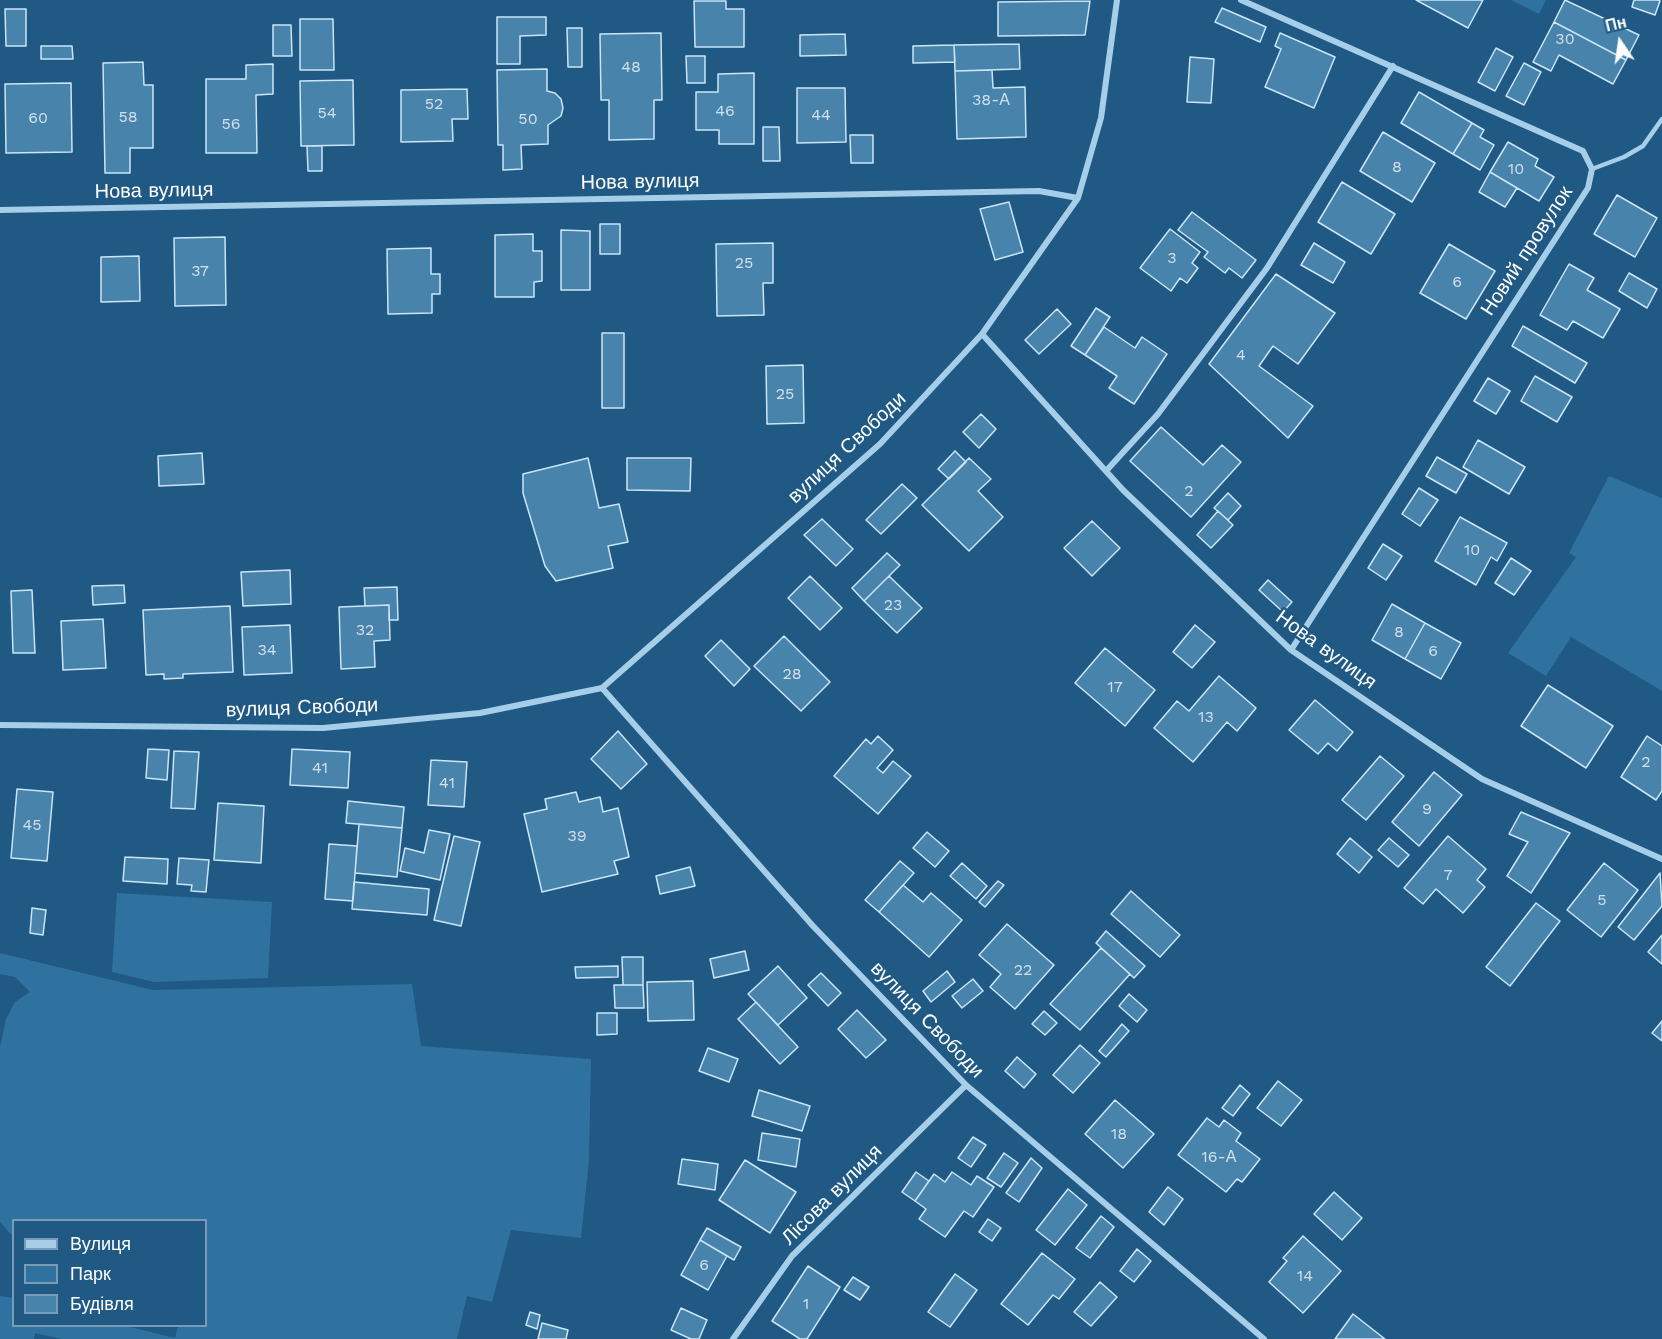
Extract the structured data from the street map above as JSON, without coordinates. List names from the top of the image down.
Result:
{
  "streets": {
    "street": [
      "Нова вулиця",
      "Новий провулок",
      "вулиця Свободи",
      "Лісова вулиця"
    ]
  },
  "crossings": [
    ["Нова вулиця", "Новий провулок"],
    ["Нова вулиця", "вулиця Свободи"],
    ["вулиця Свободи", "Лісова вулиця"]
  ],
  "house_numbers": [
    "30",
    "48",
    "38-А",
    "52",
    "46",
    "54",
    "44",
    "58",
    "60",
    "50",
    "56",
    "8",
    "10",
    "3",
    "25",
    "37",
    "6",
    "4",
    "25",
    "2",
    "10",
    "23",
    "32",
    "8",
    "34",
    "6",
    "28",
    "17",
    "13",
    "2",
    "41",
    "41",
    "9",
    "45",
    "39",
    "7",
    "5",
    "22",
    "18",
    "16-А",
    "6",
    "14",
    "1"
  ],
  "legend": ["Вулиця", "Парк", "Будівля"],
  "north": "top"
}
